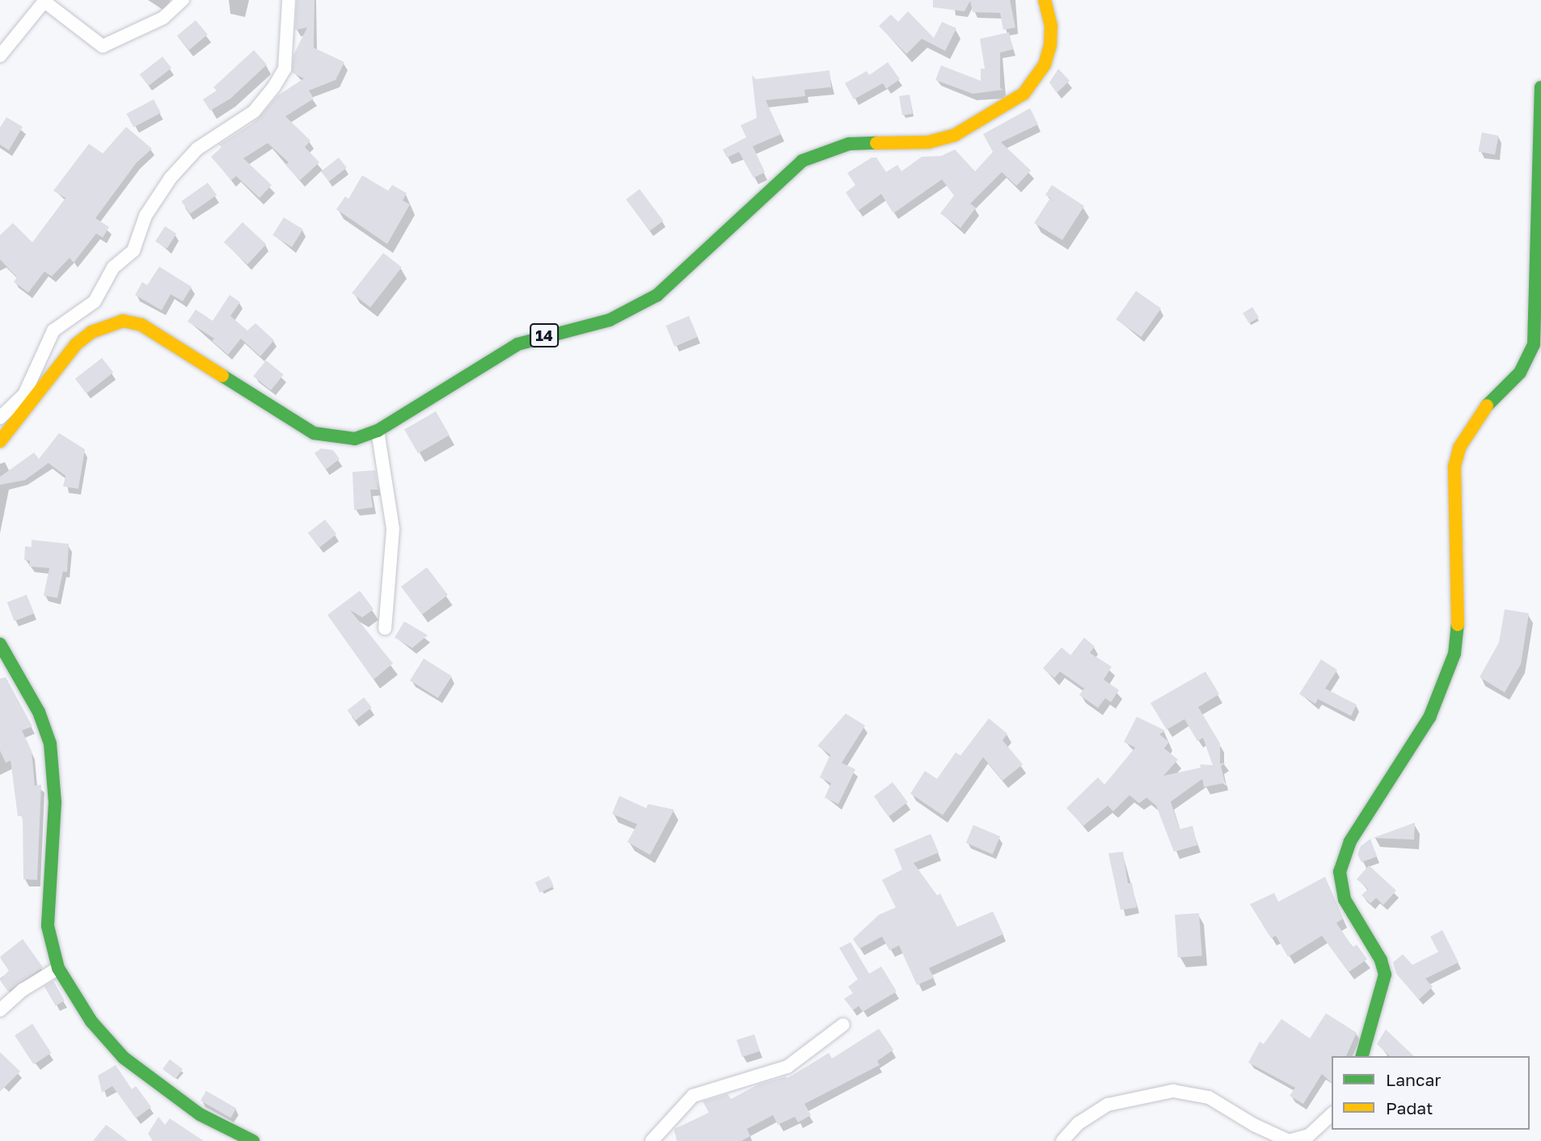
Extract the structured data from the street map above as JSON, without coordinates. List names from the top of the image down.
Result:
{
  "streets": {
    "main road": ["14"]
  },
  "legend": ["Lancar", "Padat"]
}
